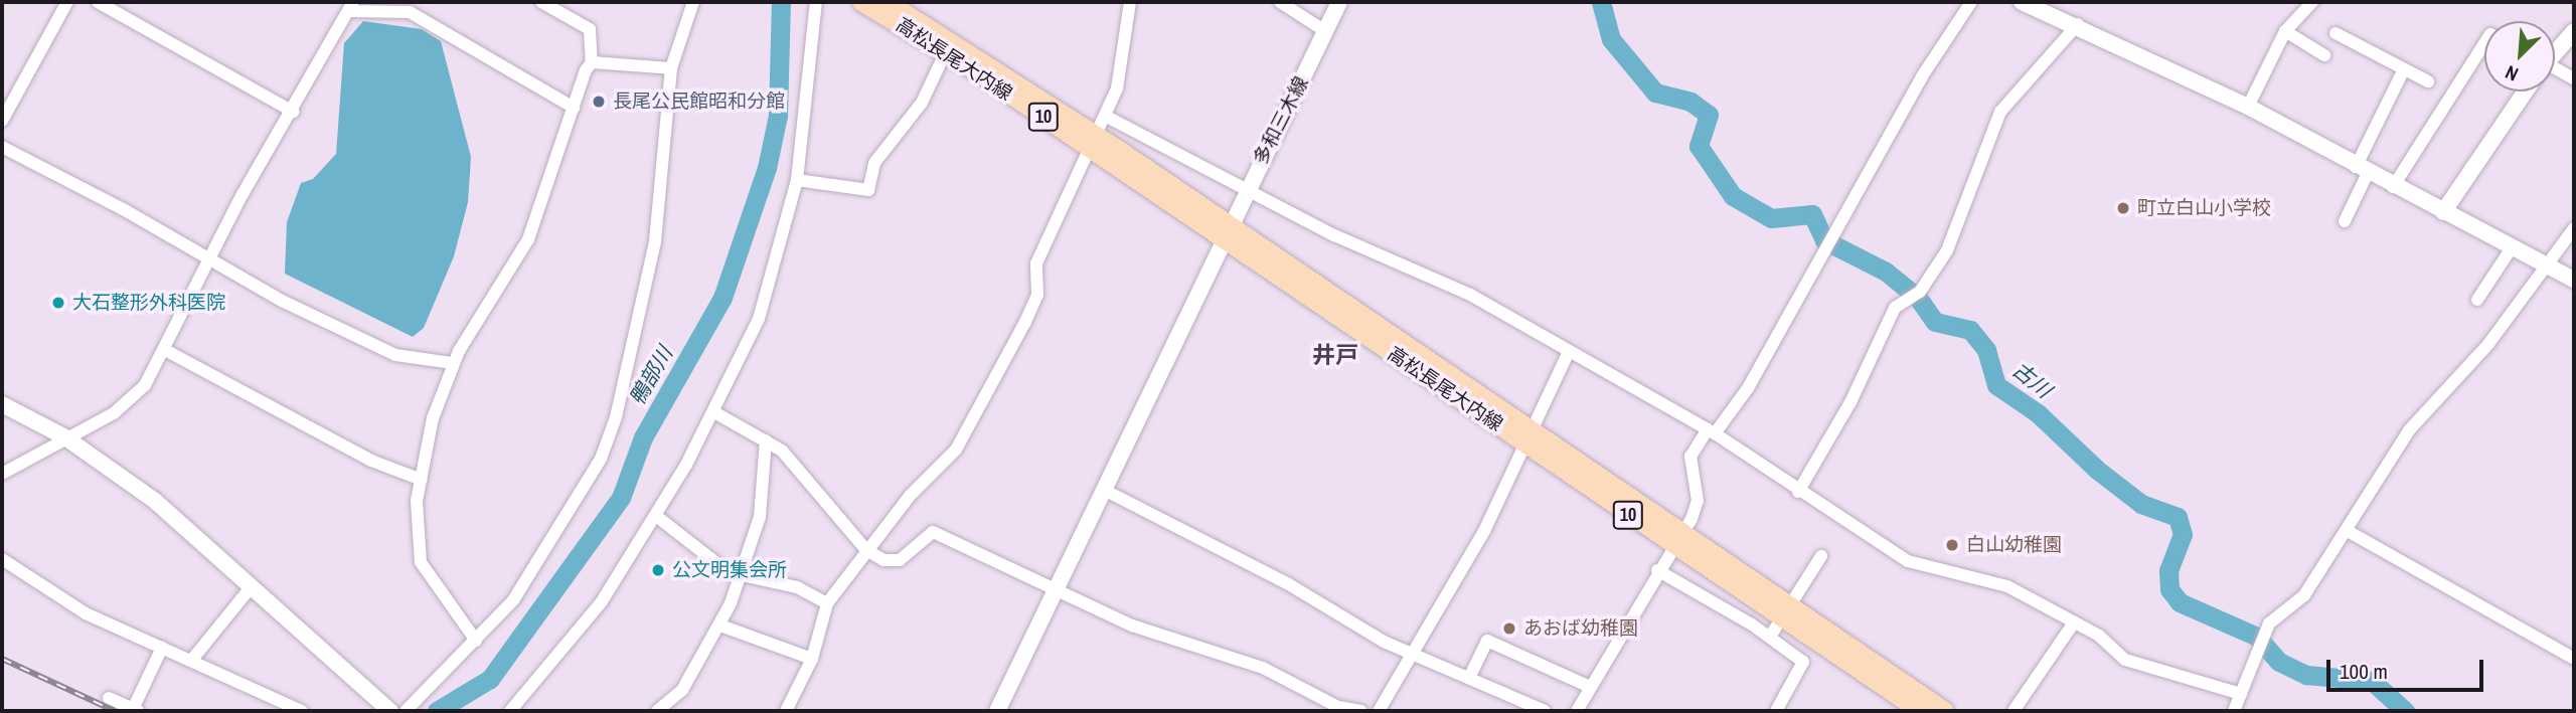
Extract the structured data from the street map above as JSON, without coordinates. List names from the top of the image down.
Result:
{
  "streets": {
    "main road": ["高松長尾大内線", "10"],
    "street": ["多和三木線"]
  },
  "crossings": [
    ["高松長尾大内線", "多和三木線"]
  ],
  "districts": ["井戸"],
  "water": ["鴨部川", "古川"],
  "places": [
    "長尾公民館昭和分館",
    "町立白山小学校",
    "大石整形外科医院",
    "白山幼稚園",
    "公文明集会所",
    "あおば幼稚園"
  ],
  "scale_bar": "100 m",
  "north": "bottom left"
}
